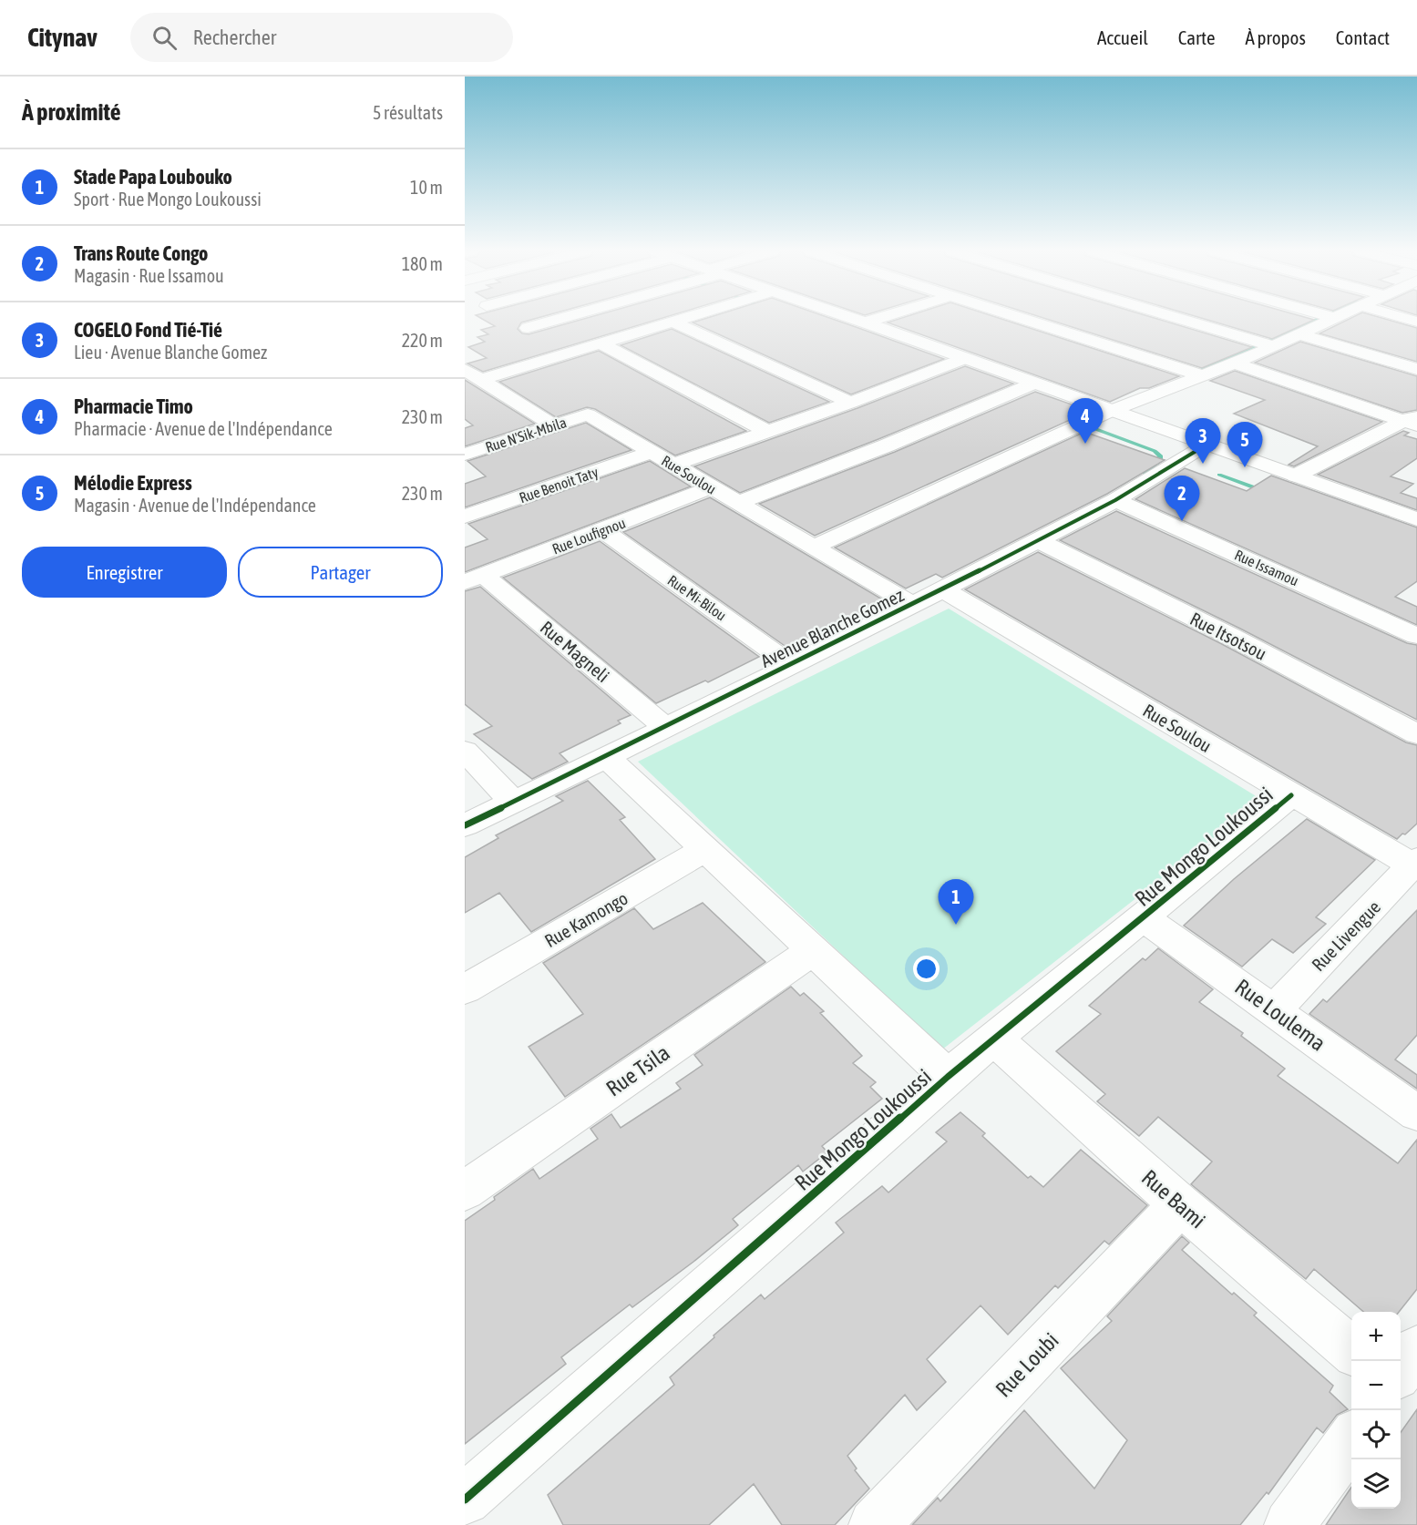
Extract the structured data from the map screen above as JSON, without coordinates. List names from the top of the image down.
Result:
{
  "streets": {
    "street": [
      "Rue N'Sik-Mbila",
      "Rue Soulou",
      "Rue Benoit Taty",
      "Rue Loufignou",
      "Rue Issamou",
      "Rue Mi-Bilou",
      "Avenue Blanche Gomez",
      "Rue Itsotsou",
      "Rue Magneli",
      "Rue Mongo Loukoussi",
      "Rue Kamongo",
      "Rue Livengue",
      "Rue Loulema",
      "Rue Tsila",
      "Rue Bami",
      "Rue Loubi"
    ]
  },
  "crossings": [
    ["Rue N'Sik-Mbila", "Rue Soulou"],
    ["Rue Soulou", "Rue Benoit Taty"],
    ["Rue Soulou", "Rue Loufignou"],
    ["Rue Soulou", "Avenue Blanche Gomez"],
    ["Rue Soulou", "Rue Mongo Loukoussi"],
    ["Rue Soulou", "Rue Livengue"],
    ["Rue Loufignou", "Rue Mi-Bilou"],
    ["Rue Loufignou", "Rue Magneli"],
    ["Rue Issamou", "Avenue Blanche Gomez"],
    ["Rue Mi-Bilou", "Avenue Blanche Gomez"],
    ["Avenue Blanche Gomez", "Rue Itsotsou"],
    ["Avenue Blanche Gomez", "Rue Magneli"],
    ["Rue Mongo Loukoussi", "Rue Loulema"],
    ["Rue Mongo Loukoussi", "Rue Bami"],
    ["Rue Livengue", "Rue Loulema"],
    ["Rue Bami", "Rue Loubi"]
  ],
  "page": {
    "header": "Citynav",
    "search": "Rechercher",
    "nav": [
      "Accueil",
      "Carte",
      "À propos",
      "Contact"
    ],
    "heading": ["À proximité", "5 résultats"],
    "list": [
      {
        "mark": "1",
        "name": "Stade Papa Loubouko",
        "note": "Sport · Rue Mongo Loukoussi",
        "value": "10 m"
      },
      {
        "mark": "2",
        "name": "Trans Route Congo",
        "note": "Magasin · Rue Issamou",
        "value": "180 m"
      },
      {
        "mark": "3",
        "name": "COGELO Fond Tié-Tié",
        "note": "Lieu · Avenue Blanche Gomez",
        "value": "220 m"
      },
      {
        "mark": "4",
        "name": "Pharmacie Timo",
        "note": "Pharmacie · Avenue de l'Indépendance",
        "value": "230 m"
      },
      {
        "mark": "5",
        "name": "Mélodie Express",
        "note": "Magasin · Avenue de l'Indépendance",
        "value": "230 m"
      }
    ],
    "pins": [
      "4",
      "3",
      "5",
      "2",
      "1"
    ],
    "buttons": ["Enregistrer", "Partager"],
    "map_buttons": ["+", "−"]
  }
}
